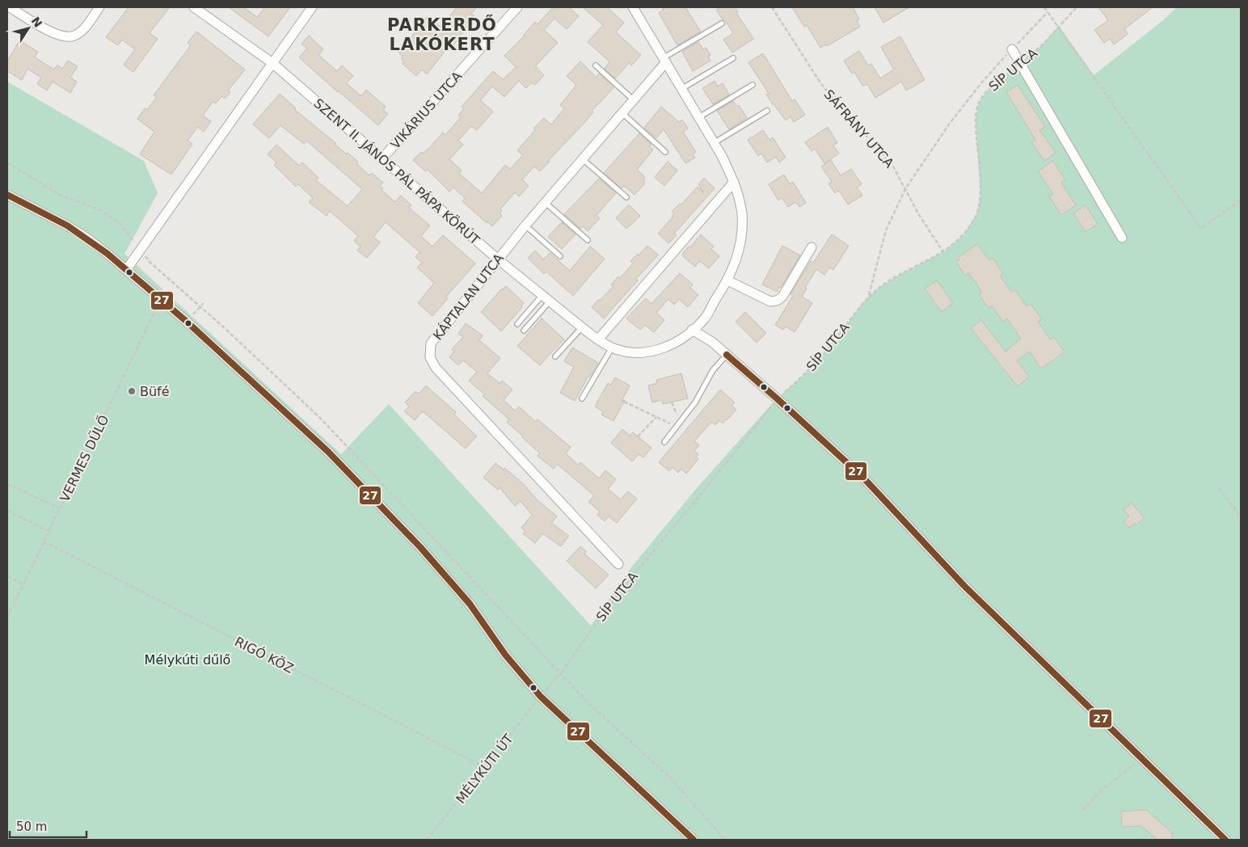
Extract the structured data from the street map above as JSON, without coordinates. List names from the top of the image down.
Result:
{
  "streets": {
    "street": ["VIKÁRIUS UTCA", "SZENT II. JÁNOS PÁL PÁPA KÖRÚT", "KÁPTALAN UTCA"],
    "path": [
      "SÍP UTCA",
      "SÁFRÁNY UTCA",
      "VERMES DŰLŐ",
      "RIGÓ KÖZ",
      "MÉLYKÚTI ÚT"
    ]
  },
  "crossings": [
    ["SÍP UTCA", "SÁFRÁNY UTCA"],
    ["SÍP UTCA", "MÉLYKÚTI ÚT"],
    ["VIKÁRIUS UTCA", "SZENT II. JÁNOS PÁL PÁPA KÖRÚT"],
    ["SZENT II. JÁNOS PÁL PÁPA KÖRÚT", "KÁPTALAN UTCA"],
    ["VERMES DŰLŐ", "RIGÓ KÖZ"],
    ["RIGÓ KÖZ", "MÉLYKÚTI ÚT"]
  ],
  "districts": ["PARKERDŐ LAKÓKERT"],
  "parks": ["Mélykúti dűlő"],
  "places": ["Büfé"],
  "lines": ["transit line 27"],
  "scale_bar": "50 m",
  "north": "top right"
}
